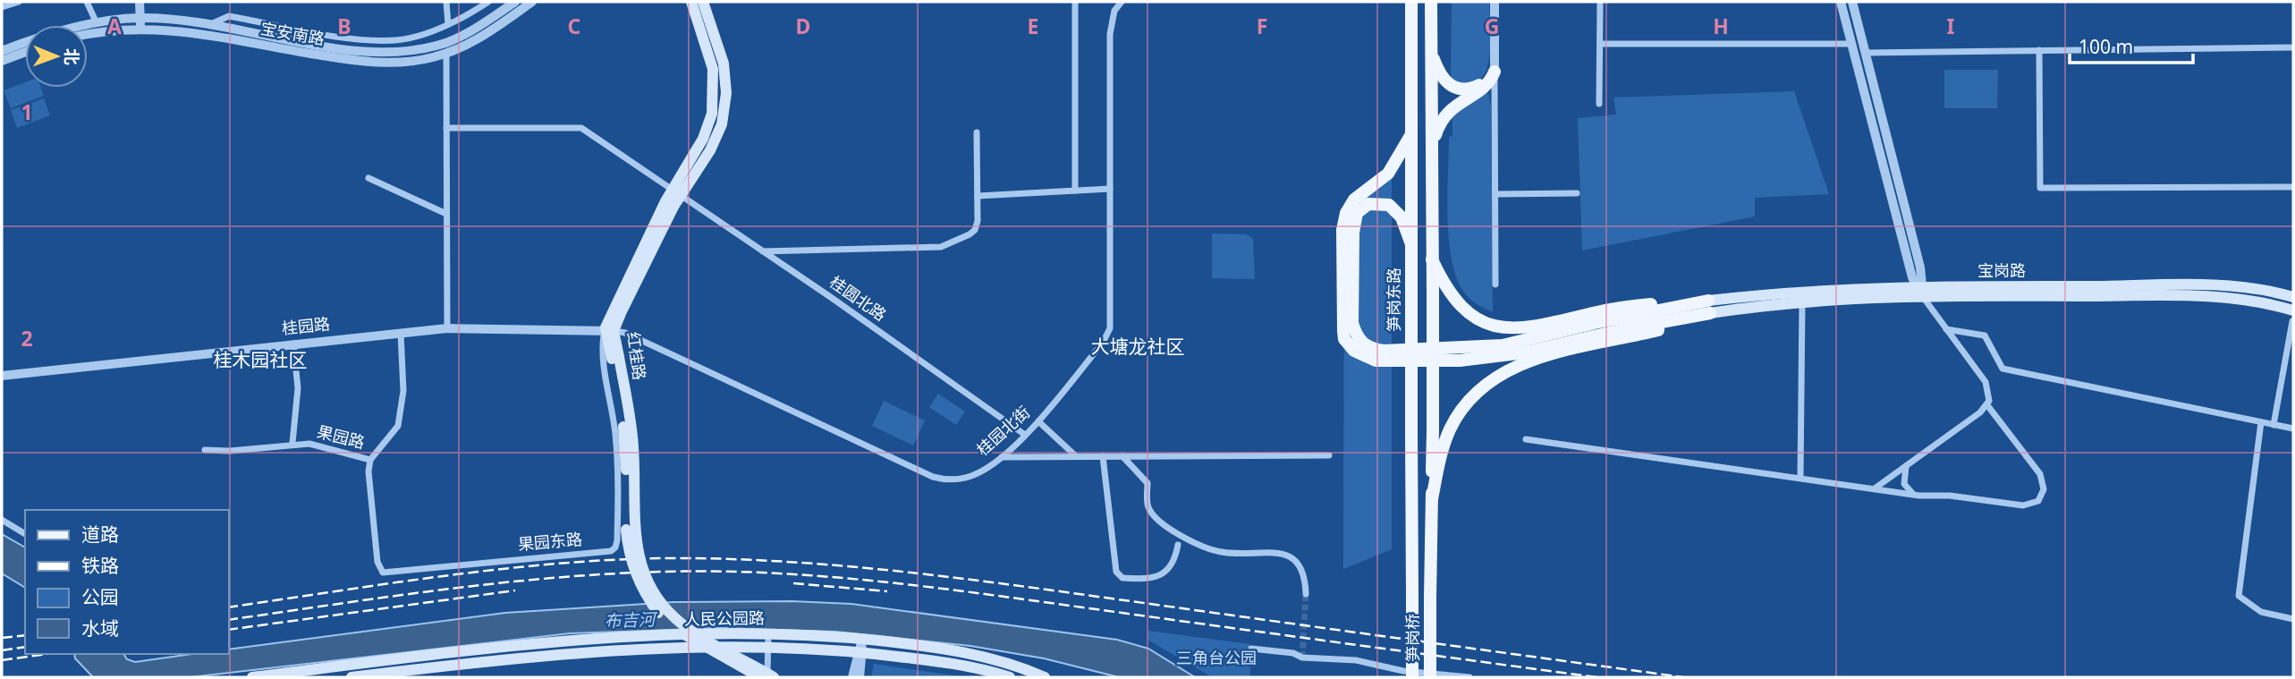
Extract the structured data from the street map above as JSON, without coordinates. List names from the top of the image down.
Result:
{
  "streets": {
    "main road": [
      "宝岗路",
      "笋岗东路",
      "红桂路",
      "人民公园路",
      "笋岗桥"
    ],
    "street": [
      "宝安南路",
      "桂圆北路",
      "桂园路",
      "桂园北街",
      "果园路",
      "果园东路"
    ]
  },
  "crossings": [
    ["桂圆北路", "红桂路"],
    ["桂圆北路", "桂园北街"],
    ["笋岗东路", "笋岗桥"],
    ["桂园路", "红桂路"],
    ["桂园路", "桂园北街"],
    ["桂园路", "果园路"],
    ["桂园路", "果园东路"],
    ["红桂路", "桂园北街"],
    ["红桂路", "果园东路"],
    ["桂园北街", "果园东路"],
    ["果园路", "果园东路"]
  ],
  "districts": ["大塘龙社区", "桂木园社区"],
  "water": ["布吉河"],
  "parks": ["三角台公园"],
  "legend": [
    "道路",
    "铁路",
    "公园",
    "水域"
  ],
  "scale_bar": "100 m",
  "north": "right",
  "grid": {
    "columns": [
      "A",
      "B",
      "C",
      "D",
      "E",
      "F",
      "G",
      "H",
      "I"
    ],
    "rows": ["1", "2"]
  }
}
